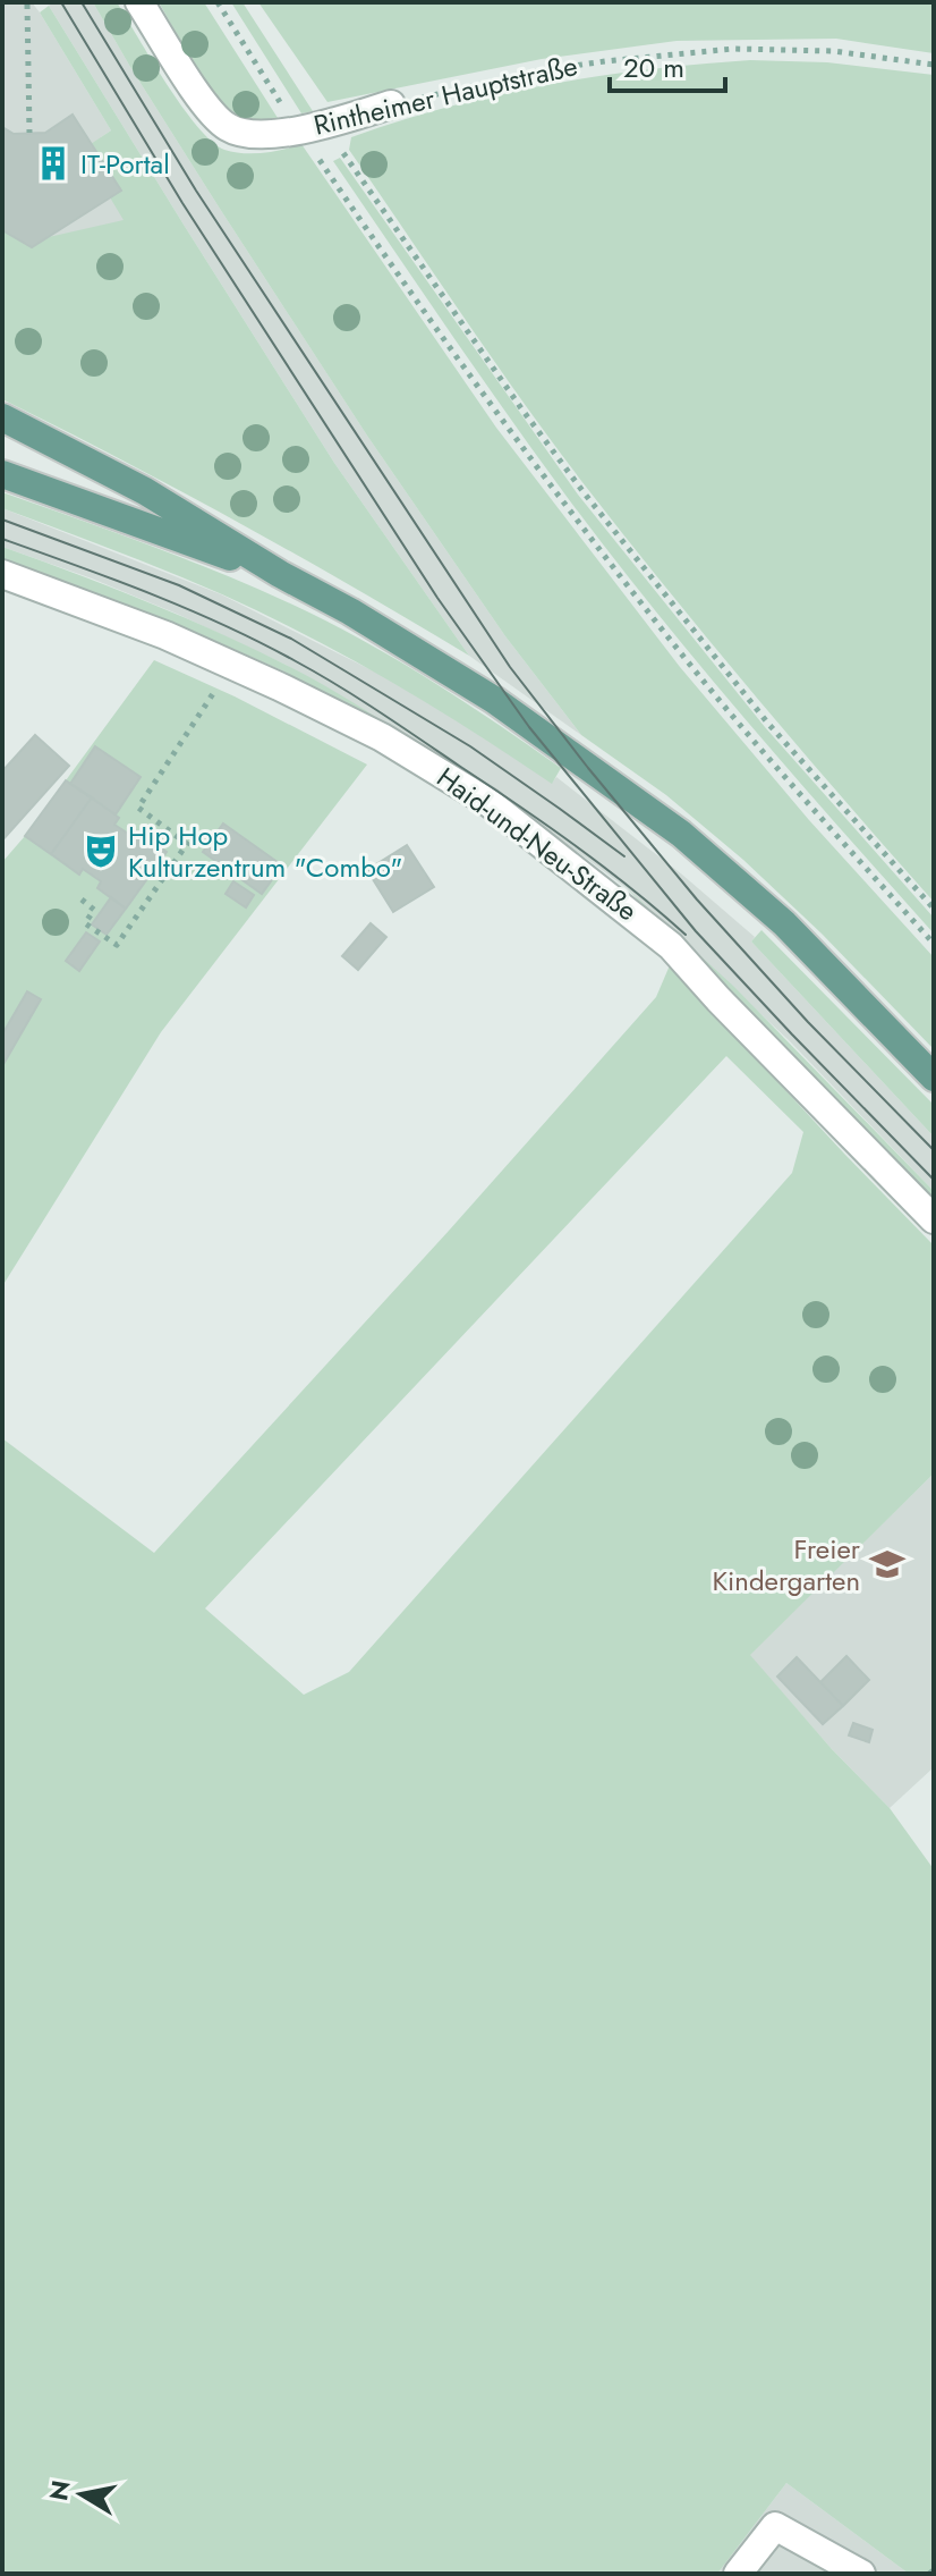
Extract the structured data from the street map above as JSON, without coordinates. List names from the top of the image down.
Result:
{
  "streets": {
    "street": ["Rintheimer Hauptstraße", "Haid-und-Neu-Straße"]
  },
  "places": {
    "building": ["IT-Portal"],
    "theatre": ["Hip Hop Kulturzentrum \"Combo\""],
    "school or university": ["Freier Kindergarten"]
  },
  "scale_bar": "20 m",
  "north": "left"
}
